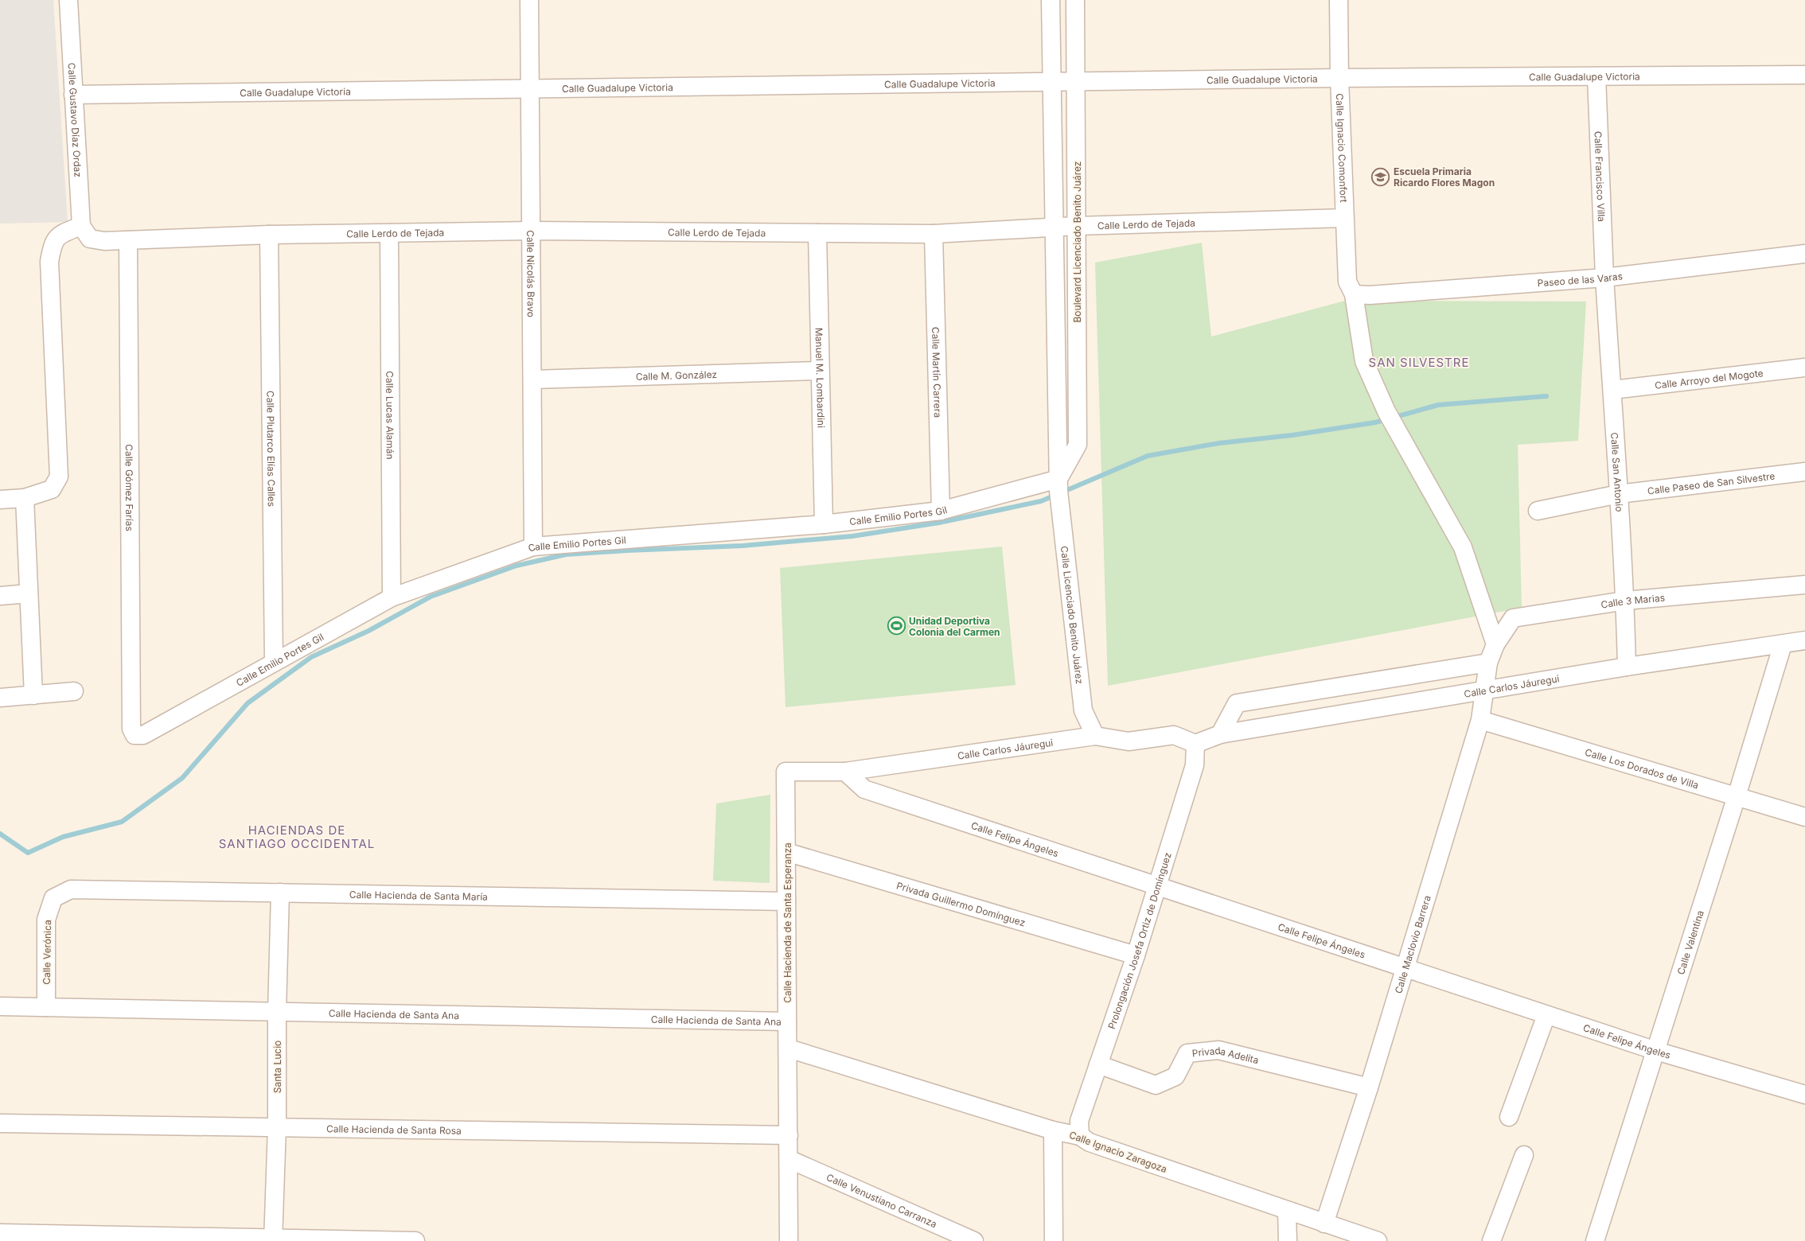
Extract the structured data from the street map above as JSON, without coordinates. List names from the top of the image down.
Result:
{
  "streets": {
    "street": [
      "Calle Guadalupe Victoria",
      "Calle Gustavo Díaz Ordaz",
      "Calle Ignacio Comonfort",
      "Calle Francisco Villa",
      "Calle Lerdo de Tejada",
      "Boulevard Licenciado Benito Juárez",
      "Calle Nicolás Bravo",
      "Paseo de las Varas",
      "Calle Martín Carrera",
      "Calle M. González",
      "Manuel M. Lombardini",
      "Calle Arroyo del Mogote",
      "Calle Lucas Alamán",
      "Calle Plutarco Elías Calles",
      "Calle San Antonio",
      "Calle Paseo de San Silvestre",
      "Calle Gómez Farías",
      "Calle Emilio Portes Gil",
      "Calle 3 Marias",
      "Calle Licenciado Benito Juárez",
      "Calle Carlos Jáuregui",
      "Calle Los Dorados de Villa",
      "Calle Felipe Ángeles",
      "Calle Hacienda de Santa María",
      "Privada Guillermo Domínguez",
      "Calle Hacienda de Santa Esperanza",
      "Prolongación Josefa Ortiz de Domínguez",
      "Calle Valentina",
      "Calle Maclovio Barrera",
      "Calle Verónica",
      "Calle Hacienda de Santa Ana",
      "Privada Adelita",
      "Santa Lucio",
      "Calle Hacienda de Santa Rosa",
      "Calle Ignacio Zaragoza",
      "Calle Venustiano Carranza"
    ]
  },
  "crossings": [
    ["Calle Guadalupe Victoria", "Calle Gustavo Díaz Ordaz"],
    ["Calle Guadalupe Victoria", "Calle Ignacio Comonfort"],
    ["Calle Guadalupe Victoria", "Calle Francisco Villa"],
    ["Calle Guadalupe Victoria", "Boulevard Licenciado Benito Juárez"],
    ["Calle Guadalupe Victoria", "Calle Nicolás Bravo"],
    ["Calle Gustavo Díaz Ordaz", "Calle Lerdo de Tejada"],
    ["Calle Ignacio Comonfort", "Calle Lerdo de Tejada"],
    ["Calle Ignacio Comonfort", "Paseo de las Varas"],
    ["Calle Ignacio Comonfort", "Calle 3 Marias"],
    ["Calle Francisco Villa", "Paseo de las Varas"],
    ["Calle Francisco Villa", "Calle San Antonio"],
    ["Calle Lerdo de Tejada", "Boulevard Licenciado Benito Juárez"],
    ["Calle Lerdo de Tejada", "Calle Nicolás Bravo"],
    ["Calle Lerdo de Tejada", "Calle Martín Carrera"],
    ["Calle Lerdo de Tejada", "Manuel M. Lombardini"],
    ["Calle Lerdo de Tejada", "Calle Lucas Alamán"],
    ["Calle Lerdo de Tejada", "Calle Plutarco Elías Calles"],
    ["Calle Lerdo de Tejada", "Calle Gómez Farías"],
    ["Boulevard Licenciado Benito Juárez", "Calle Emilio Portes Gil"],
    ["Boulevard Licenciado Benito Juárez", "Calle Licenciado Benito Juárez"],
    ["Calle Nicolás Bravo", "Calle M. González"],
    ["Calle Nicolás Bravo", "Calle Emilio Portes Gil"],
    ["Paseo de las Varas", "Calle San Antonio"],
    ["Calle Martín Carrera", "Calle Emilio Portes Gil"],
    ["Calle M. González", "Manuel M. Lombardini"],
    ["Manuel M. Lombardini", "Calle Emilio Portes Gil"],
    ["Calle Arroyo del Mogote", "Calle San Antonio"],
    ["Calle Lucas Alamán", "Calle Emilio Portes Gil"],
    ["Calle Plutarco Elías Calles", "Calle Emilio Portes Gil"],
    ["Calle San Antonio", "Calle Paseo de San Silvestre"],
    ["Calle San Antonio", "Calle 3 Marias"],
    ["Calle San Antonio", "Calle Carlos Jáuregui"],
    ["Calle Gómez Farías", "Calle Emilio Portes Gil"],
    ["Calle Emilio Portes Gil", "Calle Licenciado Benito Juárez"],
    ["Calle 3 Marias", "Calle Maclovio Barrera"],
    ["Calle Licenciado Benito Juárez", "Calle Carlos Jáuregui"],
    ["Calle Carlos Jáuregui", "Calle Felipe Ángeles"],
    ["Calle Carlos Jáuregui", "Calle Hacienda de Santa Esperanza"],
    ["Calle Carlos Jáuregui", "Prolongación Josefa Ortiz de Domínguez"],
    ["Calle Carlos Jáuregui", "Calle Valentina"],
    ["Calle Carlos Jáuregui", "Calle Maclovio Barrera"],
    ["Calle Los Dorados de Villa", "Calle Valentina"],
    ["Calle Los Dorados de Villa", "Calle Maclovio Barrera"],
    ["Calle Felipe Ángeles", "Prolongación Josefa Ortiz de Domínguez"],
    ["Calle Felipe Ángeles", "Calle Valentina"],
    ["Calle Felipe Ángeles", "Calle Maclovio Barrera"],
    ["Calle Hacienda de Santa María", "Calle Hacienda de Santa Esperanza"],
    ["Calle Hacienda de Santa María", "Calle Verónica"],
    ["Calle Hacienda de Santa María", "Santa Lucio"],
    ["Privada Guillermo Domínguez", "Calle Hacienda de Santa Esperanza"],
    ["Privada Guillermo Domínguez", "Prolongación Josefa Ortiz de Domínguez"],
    ["Calle Hacienda de Santa Esperanza", "Calle Hacienda de Santa Ana"],
    ["Calle Hacienda de Santa Esperanza", "Calle Hacienda de Santa Rosa"],
    ["Calle Hacienda de Santa Esperanza", "Calle Ignacio Zaragoza"],
    ["Calle Hacienda de Santa Esperanza", "Calle Venustiano Carranza"],
    ["Prolongación Josefa Ortiz de Domínguez", "Privada Adelita"],
    ["Prolongación Josefa Ortiz de Domínguez", "Calle Ignacio Zaragoza"],
    ["Calle Maclovio Barrera", "Privada Adelita"],
    ["Calle Maclovio Barrera", "Calle Ignacio Zaragoza"],
    ["Calle Verónica", "Calle Hacienda de Santa Ana"],
    ["Calle Hacienda de Santa Ana", "Santa Lucio"],
    ["Santa Lucio", "Calle Hacienda de Santa Rosa"]
  ],
  "districts": ["SAN SILVESTRE", "HACIENDAS DE SANTIAGO OCCIDENTAL"],
  "places": {
    "school or university": ["Escuela Primaria Ricardo Flores Magon"],
    "sports": ["Unidad Deportiva Colonia del Carmen"]
  }
}
